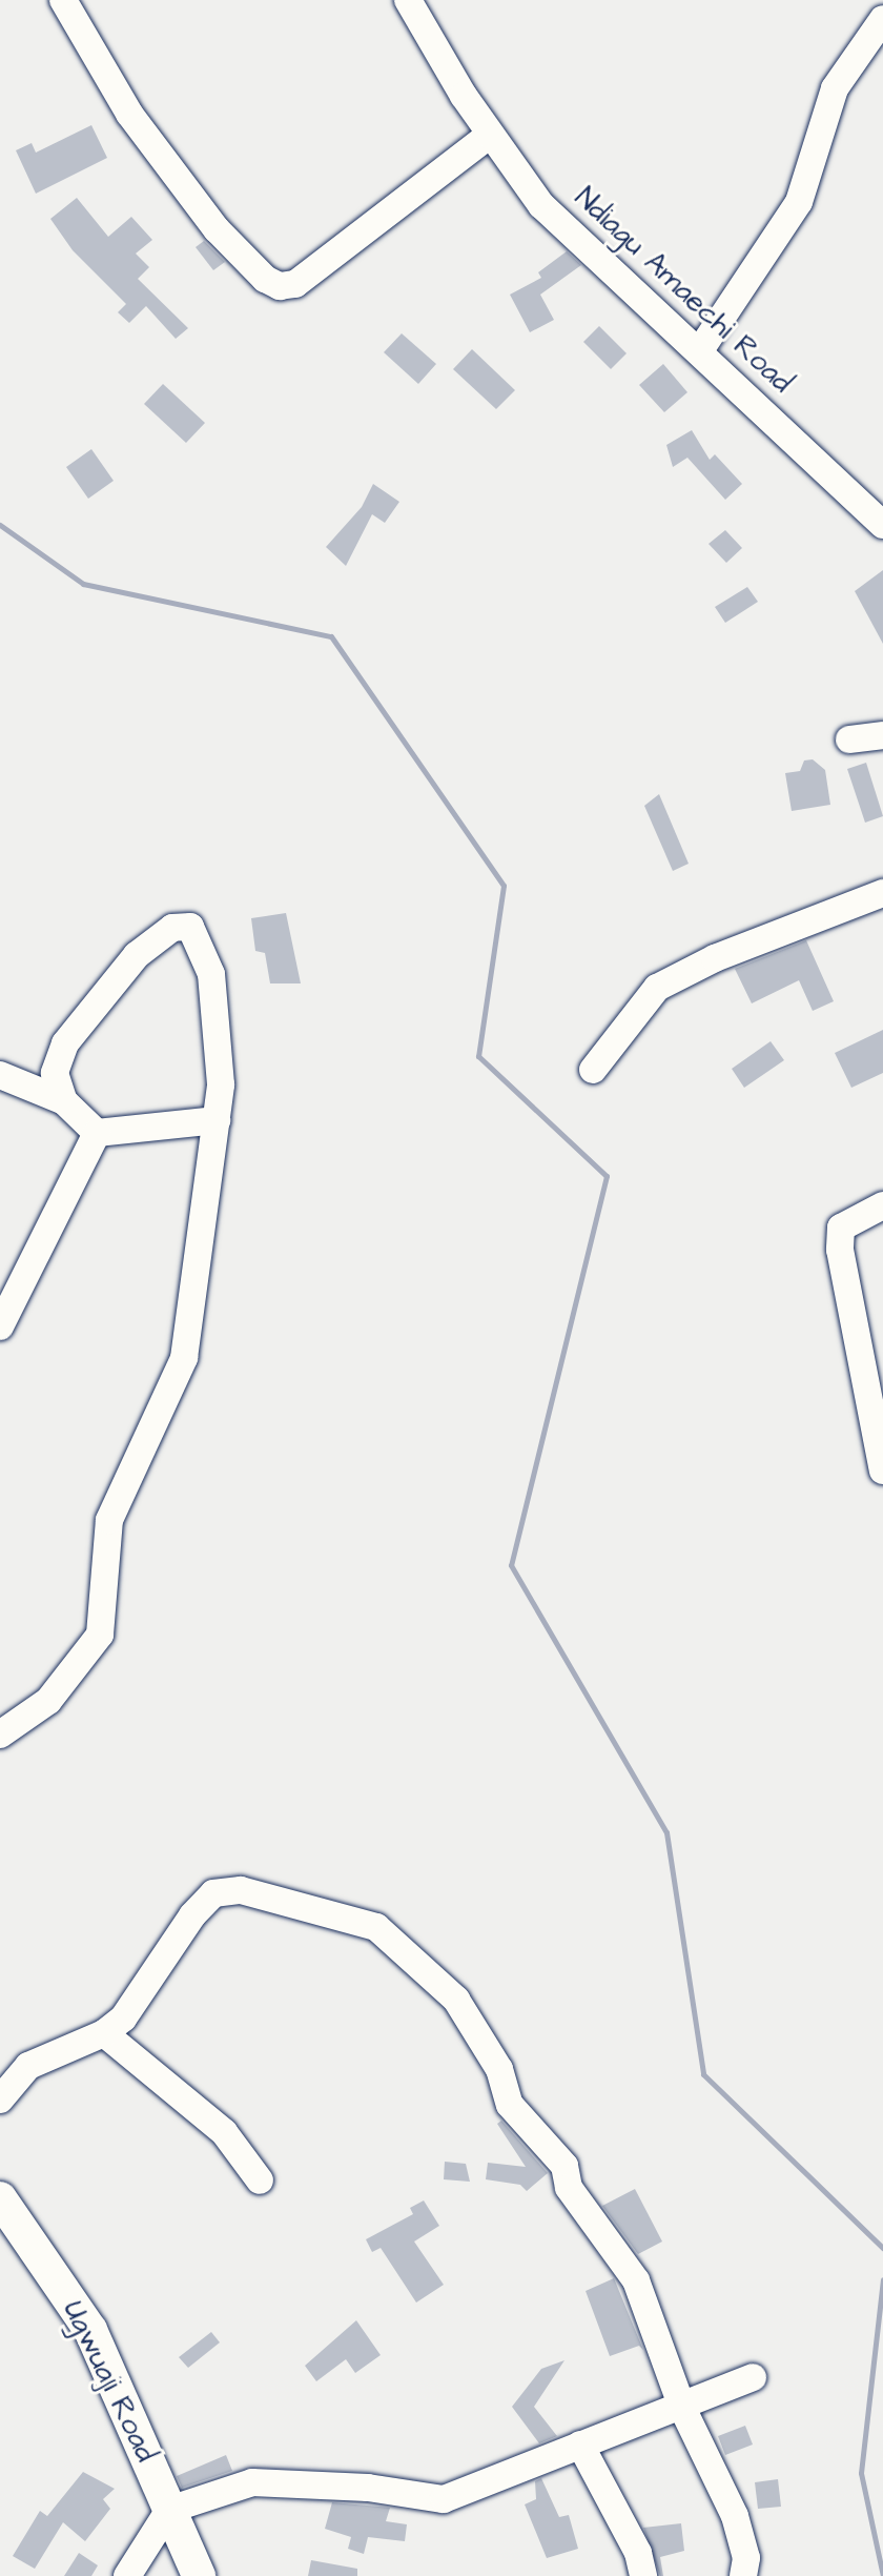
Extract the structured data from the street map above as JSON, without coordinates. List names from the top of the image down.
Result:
{
  "streets": {
    "main road": ["Ugwuaji Road"],
    "street": ["Ndiagu Amaechi Road"]
  }
}
